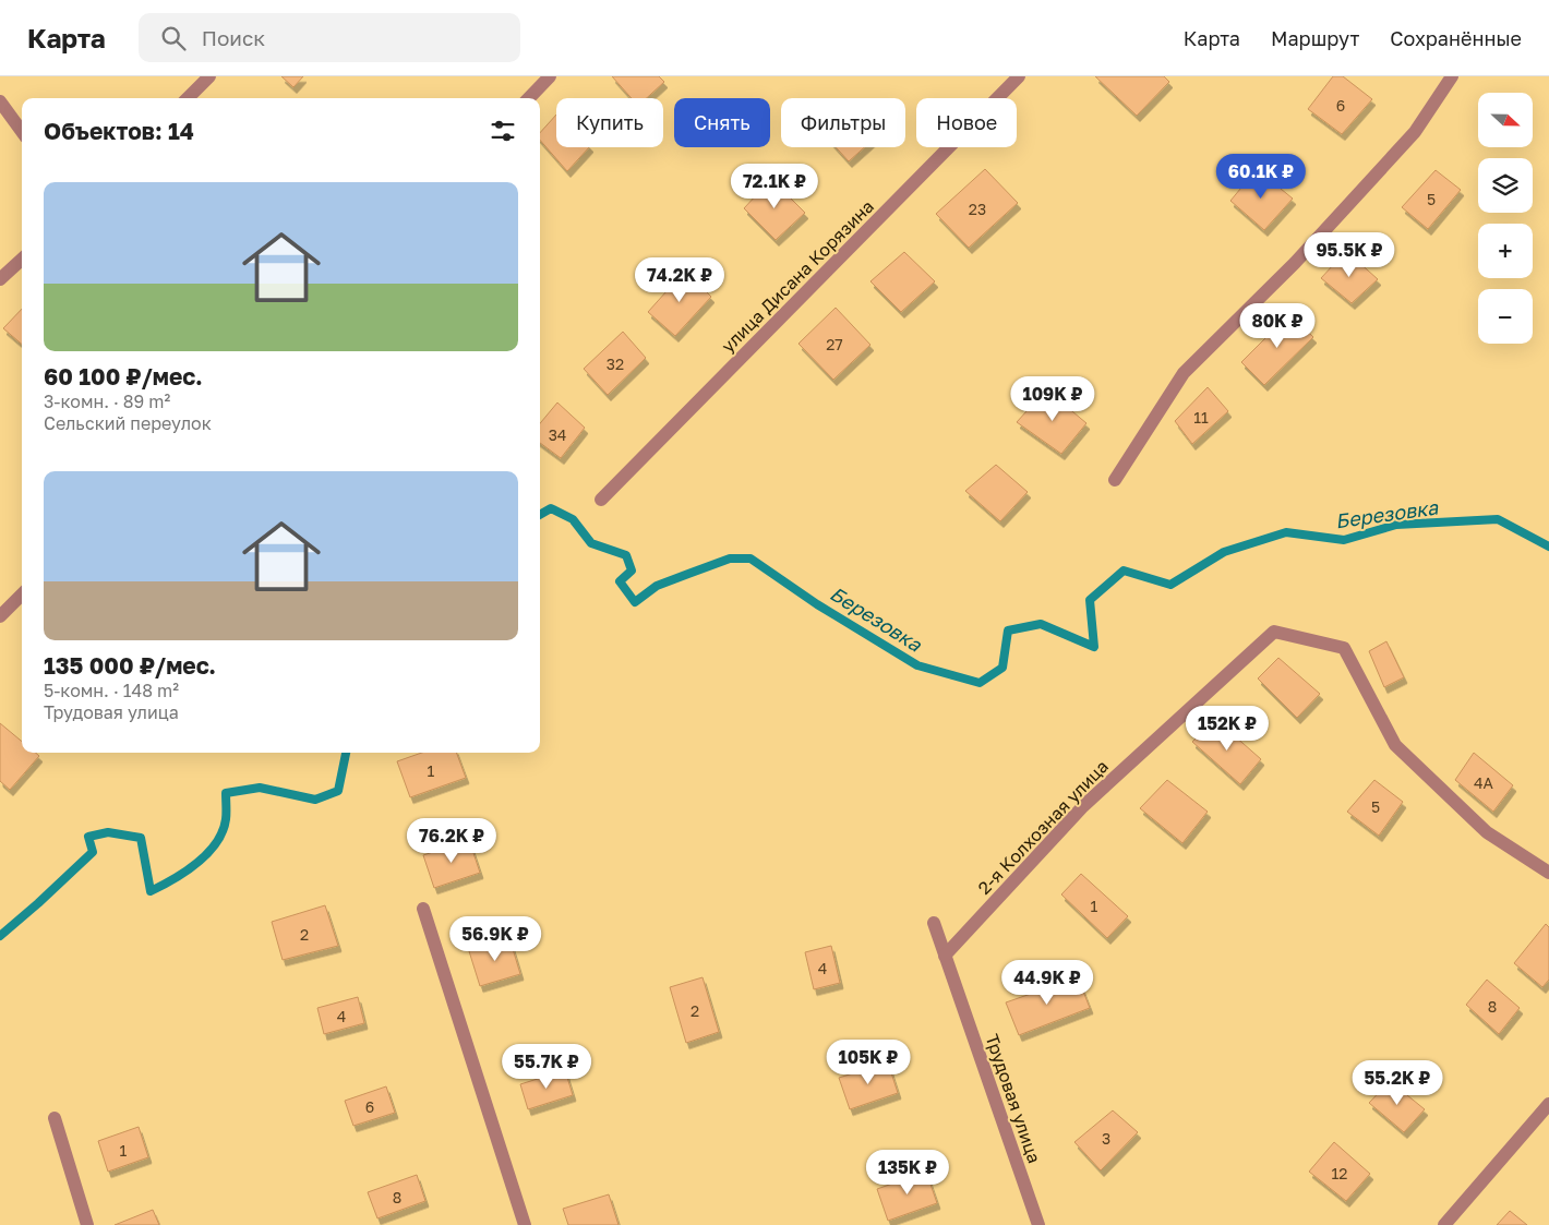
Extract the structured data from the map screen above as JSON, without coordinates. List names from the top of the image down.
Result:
{
  "streets": {
    "street": ["улица Дисана Корязина", "2-я Колхозная улица", "Трудовая улица"]
  },
  "crossings": [
    ["2-я Колхозная улица", "Трудовая улица"]
  ],
  "water": ["Березовка"],
  "house_numbers": [
    "6",
    "5",
    "23",
    "27",
    "32",
    "11",
    "34",
    "1",
    "4А",
    "5",
    "1",
    "2",
    "4",
    "8",
    "2",
    "4",
    "6",
    "3",
    "1",
    "12",
    "8"
  ],
  "north": "right",
  "page": {
    "header": "Карта",
    "search": "Поиск",
    "nav": ["Карта", "Маршрут", "Сохранённые"],
    "map_buttons": ["+", "−"],
    "chip": [
      "Купить",
      "Снять",
      "Фильтры",
      "Новое"
    ],
    "heading": "Объектов: 14",
    "price": [
      "60.1K ₽",
      "72.1K ₽",
      "95.5K ₽",
      "74.2K ₽",
      "80K ₽",
      "109K ₽",
      "152K ₽",
      "76.2K ₽",
      "56.9K ₽",
      "44.9K ₽",
      "105K ₽",
      "55.7K ₽",
      "55.2K ₽",
      "135K ₽"
    ],
    "list": [
      {
        "name": "60 100 ₽/мес.",
        "note": "3-комн. · 89 m² · Сельский переулок"
      },
      {
        "name": "135 000 ₽/мес.",
        "note": "5-комн. · 148 m² · Трудовая улица"
      }
    ]
  }
}
